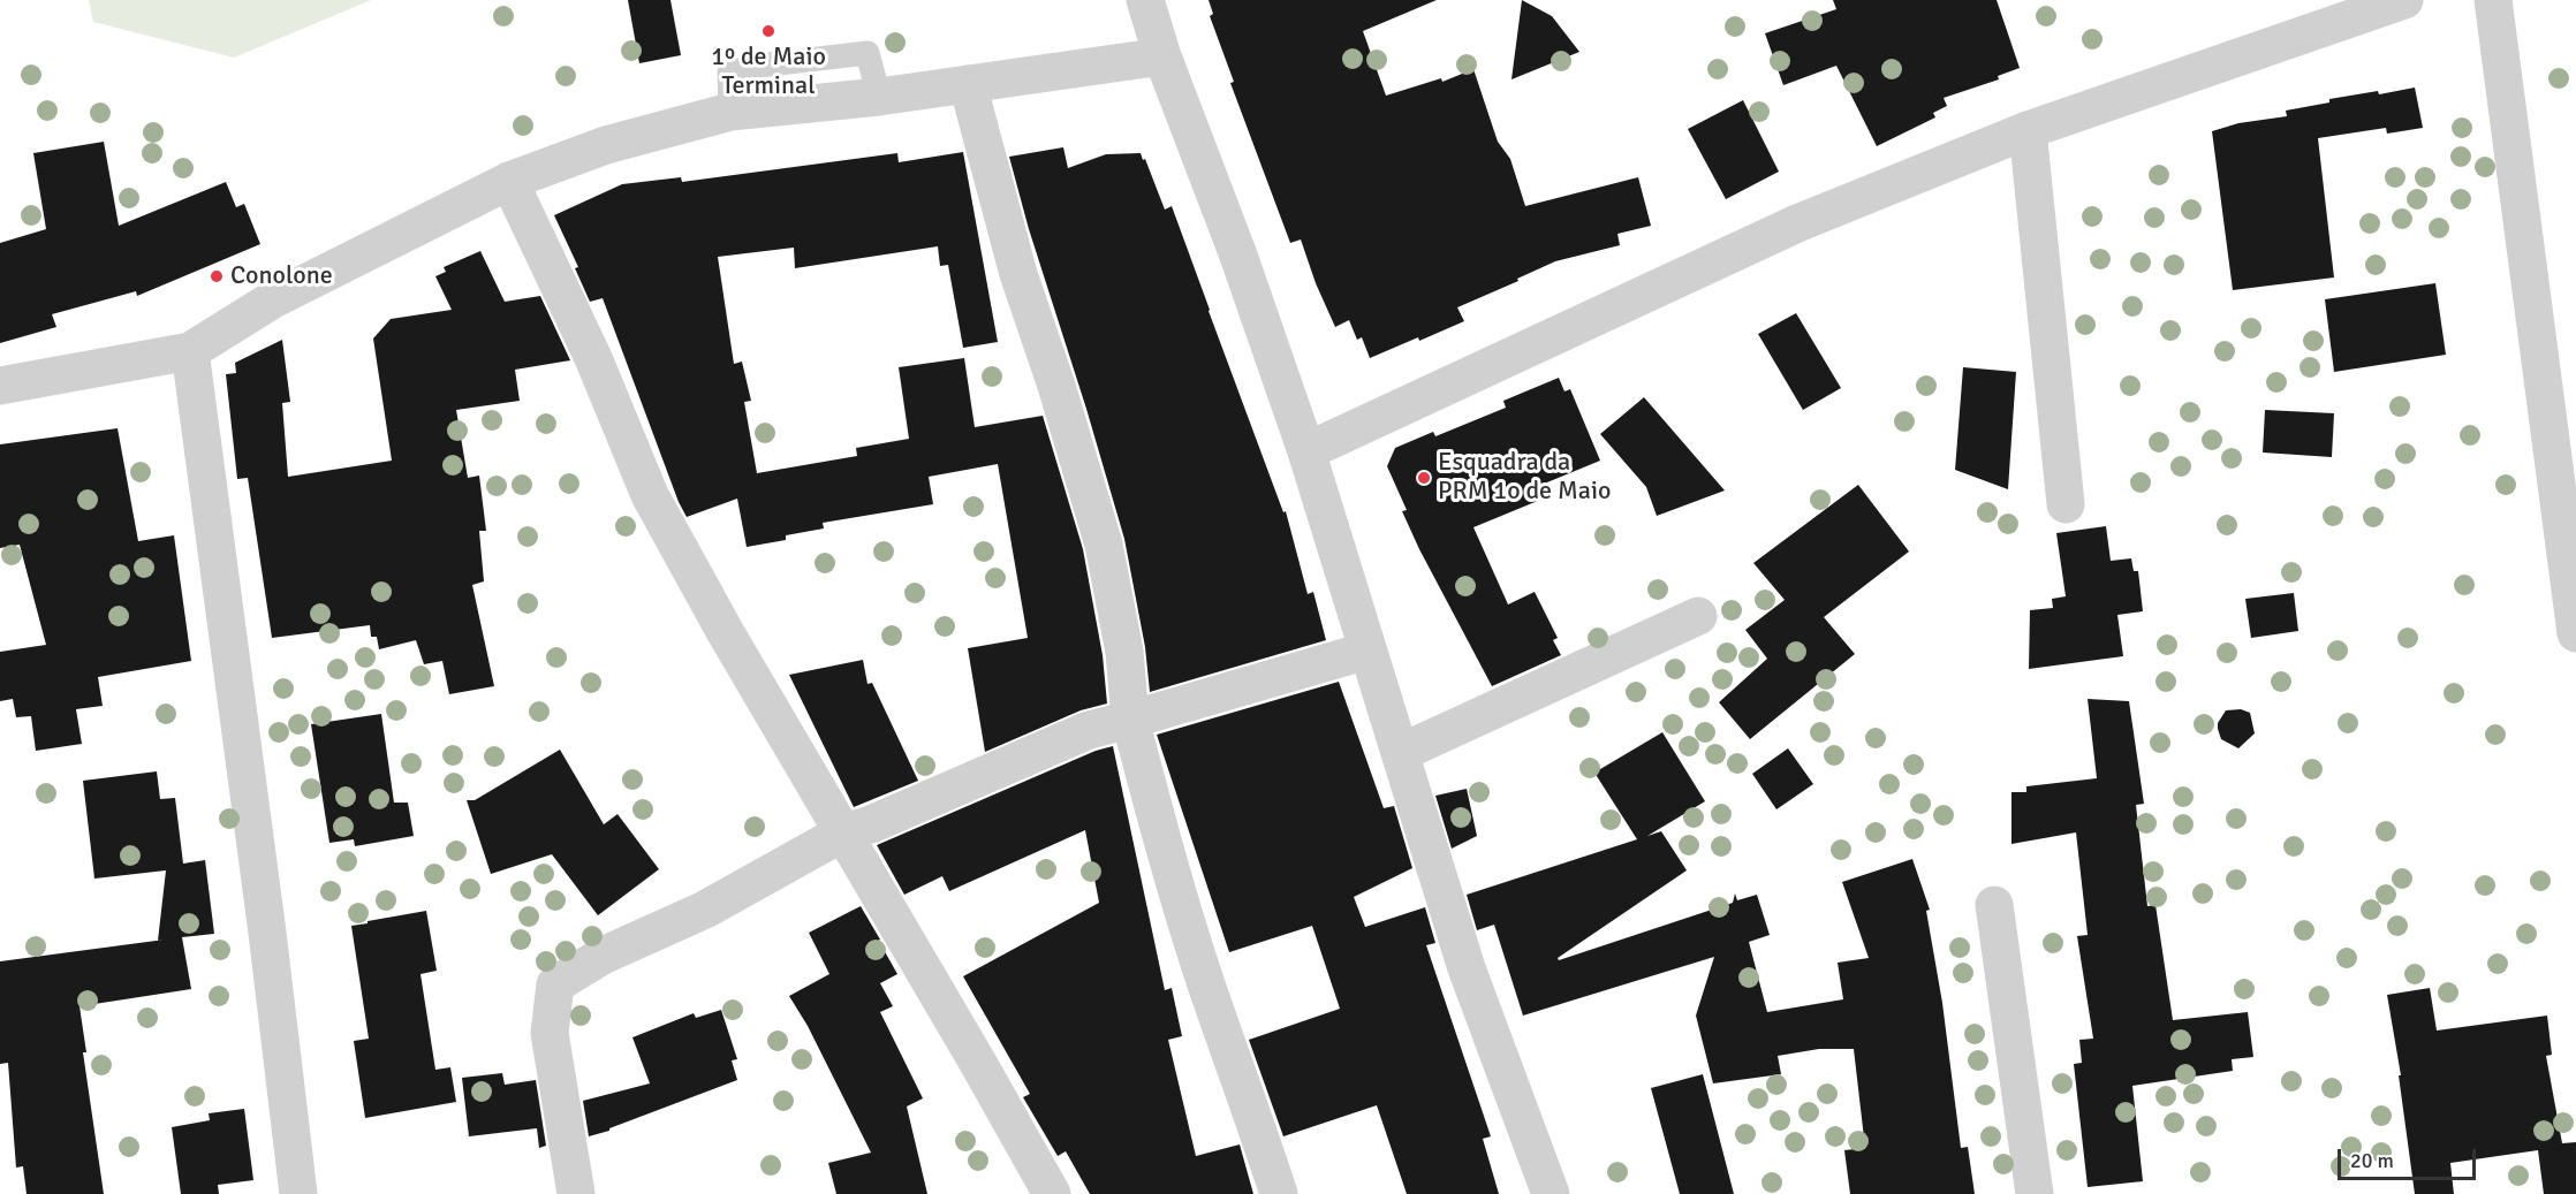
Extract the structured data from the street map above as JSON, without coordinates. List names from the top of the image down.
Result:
{
  "places": ["1º de Maio Terminal", "Conolone", "Esquadra da PRM 1o de Maio"],
  "scale_bar": "20 m"
}
